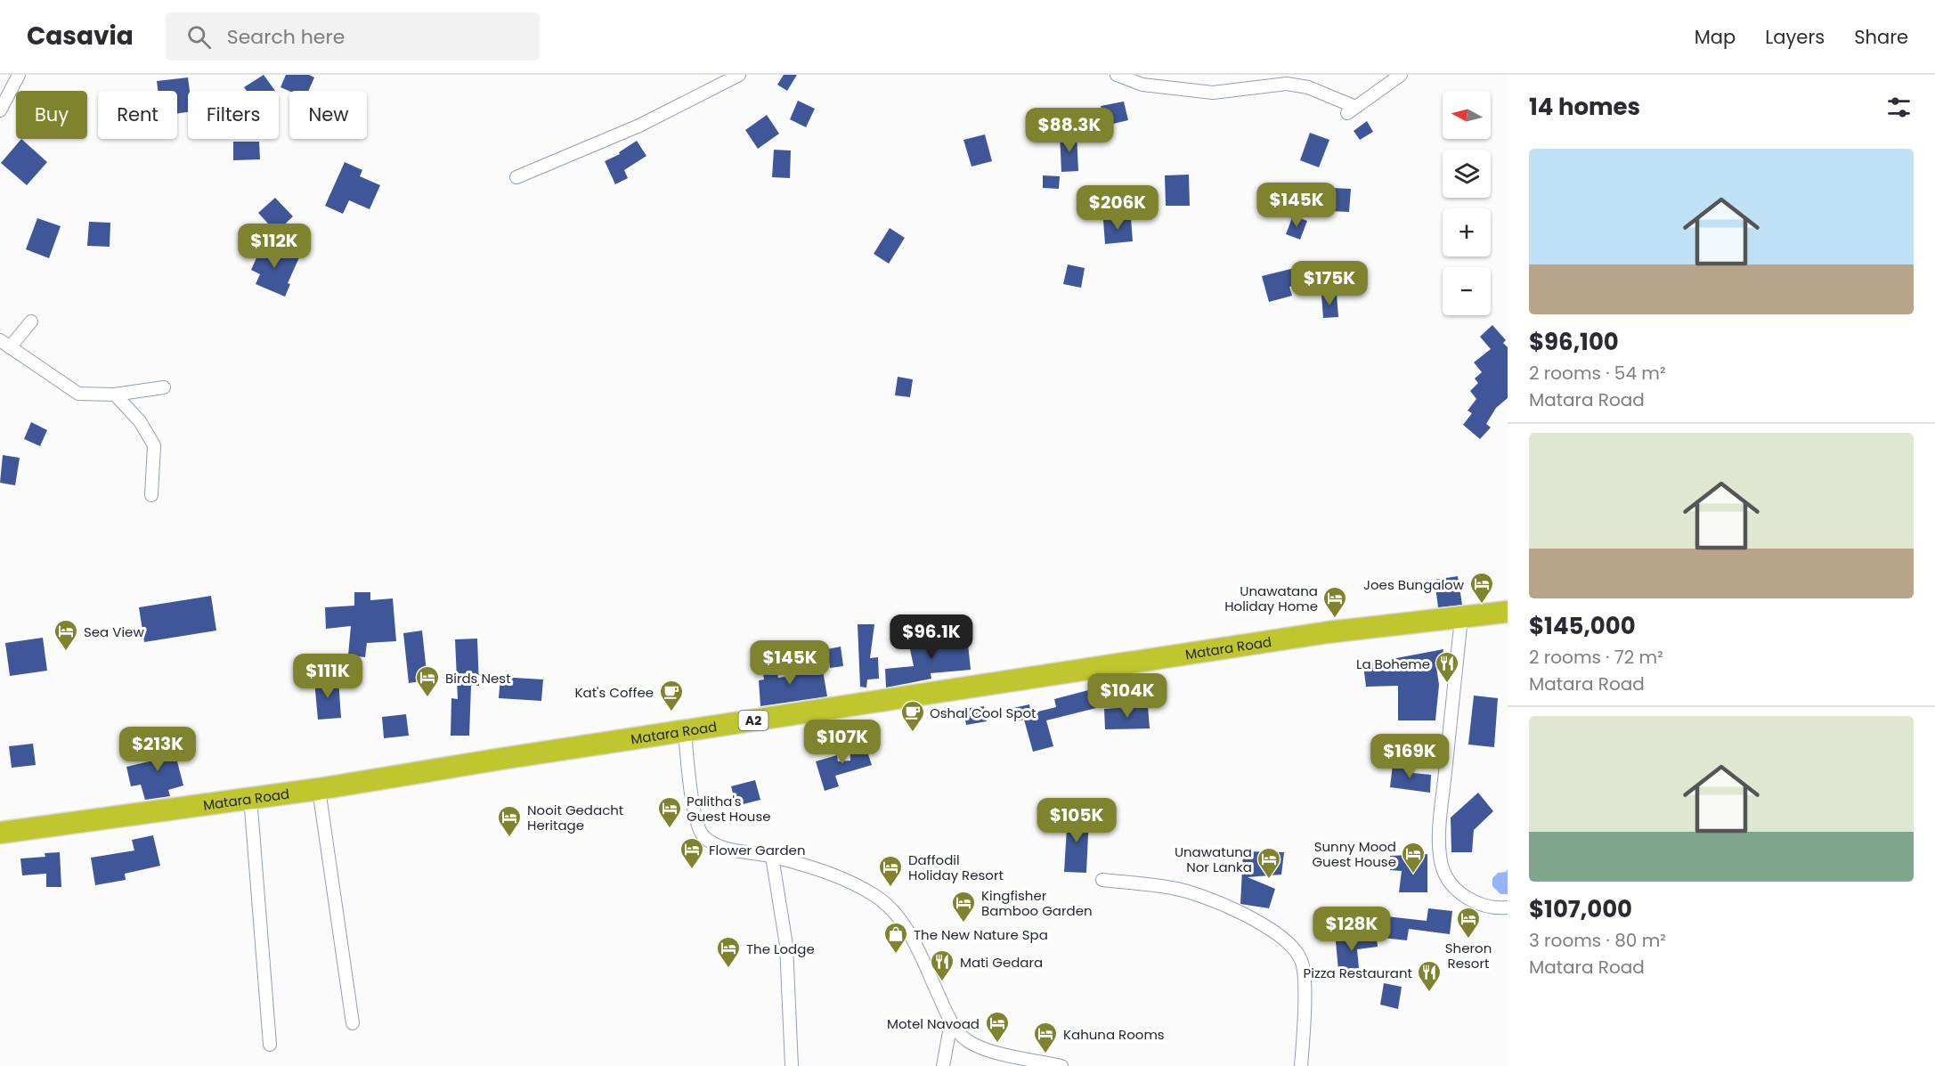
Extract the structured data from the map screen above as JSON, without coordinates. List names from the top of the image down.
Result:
{
  "streets": {
    "highway": ["Matara Road", "A2"]
  },
  "places": {
    "hotel": [
      "Joes Bungalow",
      "Unawatana Holiday Home",
      "Sea View",
      "Birds Nest",
      "Palitha's Guest House",
      "Nooit Gedacht Heritage",
      "Flower Garden",
      "Sunny Mood Guest House",
      "Unawatuna Nor Lanka",
      "Daffodil Holiday Resort",
      "Kingfisher Bamboo Garden",
      "Sheron Resort",
      "The Lodge",
      "Motel Navoad",
      "Kahuna Rooms"
    ],
    "restaurant": ["La Boheme", "Mati Gedara", "Pizza Restaurant"],
    "cafe": ["Kat's Coffee", "Oshal Cool Spot"],
    "shop": ["The New Nature Spa"]
  },
  "north": "left",
  "page": {
    "header": "Casavia",
    "search": "Search here",
    "nav": ["Map", "Layers", "Share"],
    "heading": "14 homes",
    "map_buttons": ["+", "−"],
    "chip": [
      "Buy",
      "Rent",
      "Filters",
      "New"
    ],
    "price": [
      "$88.3K",
      "$145K",
      "$206K",
      "$112K",
      "$175K",
      "$96.1K",
      "$145K",
      "$111K",
      "$104K",
      "$107K",
      "$213K",
      "$169K",
      "$105K",
      "$128K"
    ],
    "list": [
      {
        "name": "$96,100",
        "note": "2 rooms · 54 m² · Matara Road"
      },
      {
        "name": "$145,000",
        "note": "2 rooms · 72 m² · Matara Road"
      },
      {
        "name": "$107,000",
        "note": "3 rooms · 80 m² · Matara Road"
      }
    ]
  }
}
